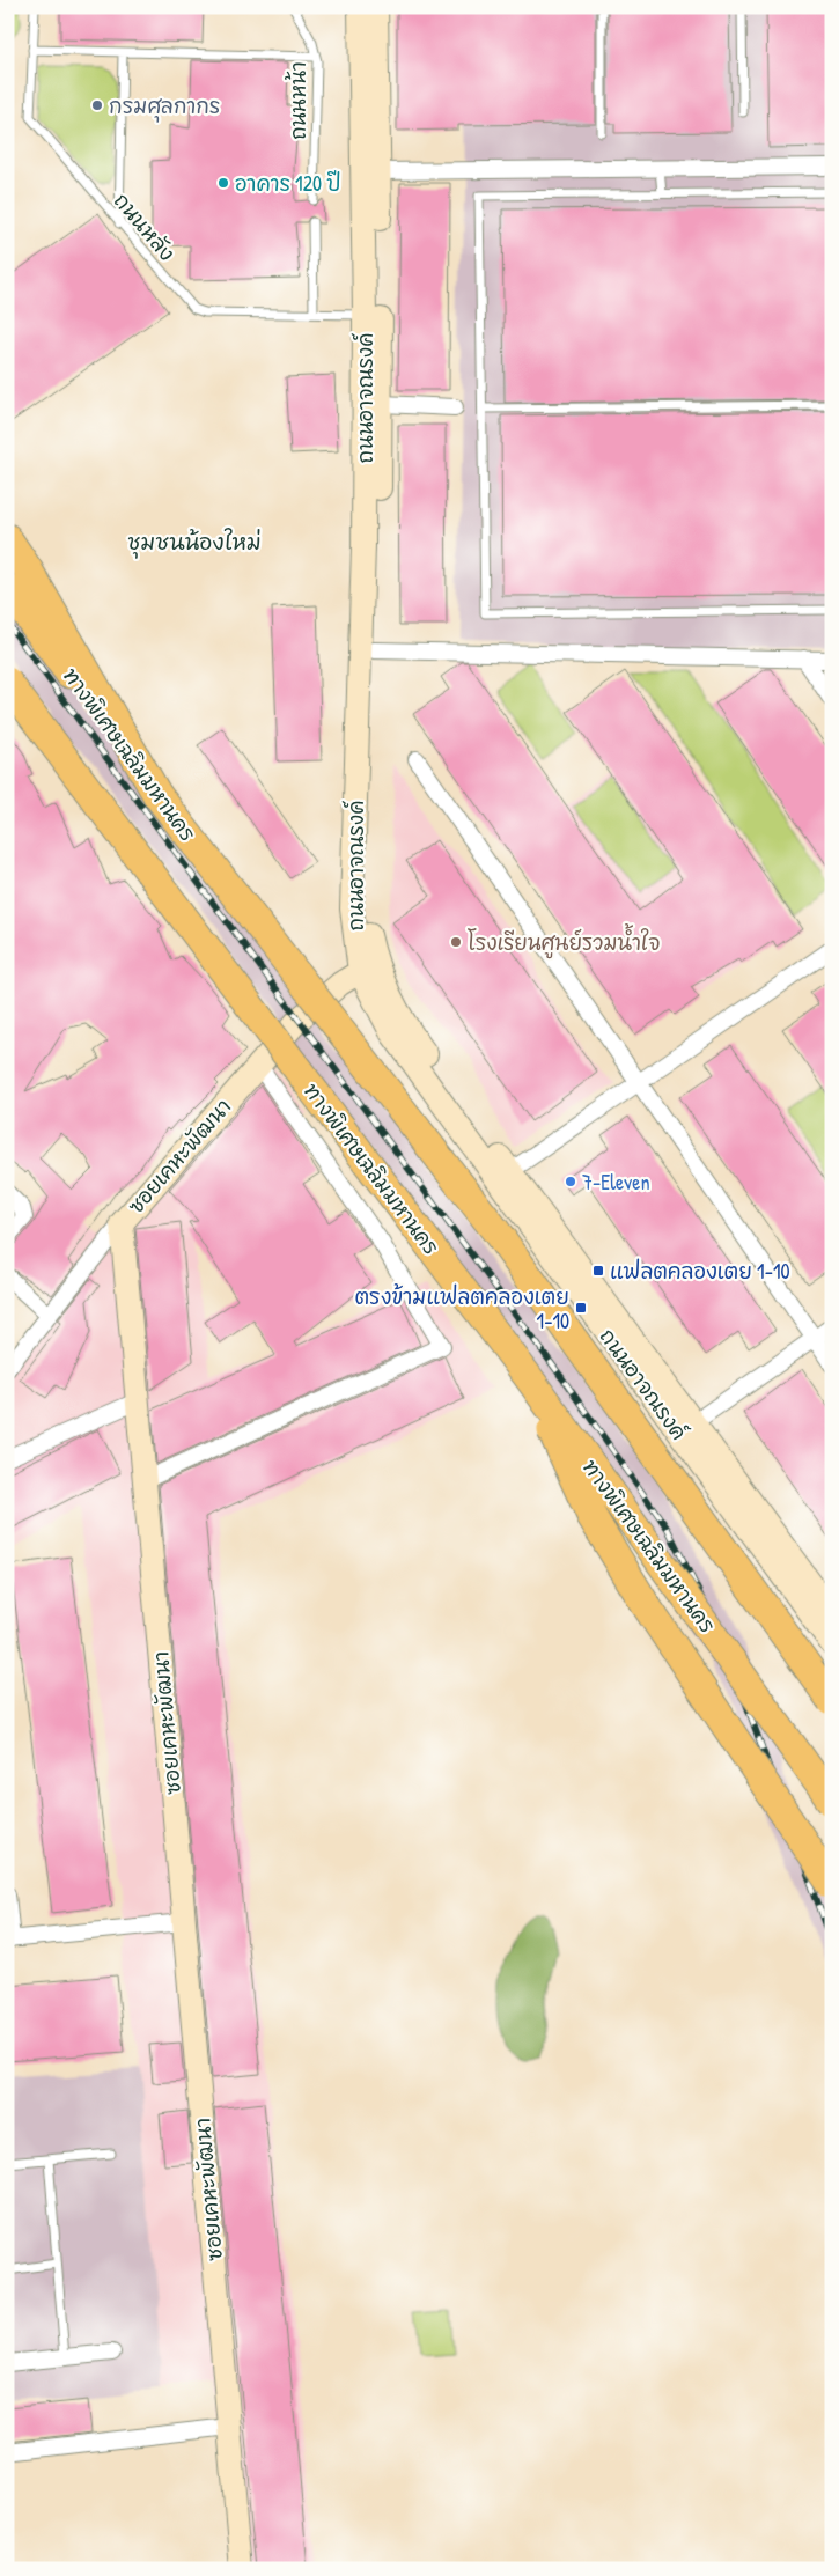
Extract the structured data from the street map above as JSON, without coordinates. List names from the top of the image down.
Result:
{
  "streets": {
    "highway": ["ทางพิเศษเฉลิมมหานคร"],
    "main road": ["ถนนอาจณรงค์", "ซอยเคหะพัฒนา"],
    "lane": ["ถนนหน้า", "ถนนหลัง"]
  },
  "crossings": [
    ["ถนนหลัง", "ถนนอาจณรงค์"],
    ["ถนนอาจณรงค์", "ซอยเคหะพัฒนา"]
  ],
  "districts": ["ชุมชนน้องใหม่"],
  "places": {
    "other": [
      "กรมศุลกากร",
      "อาคาร 120 ปี",
      "โรงเรียนศูนย์รวมน้ำใจ",
      "7-Eleven"
    ],
    "transit": ["แฟลตคลองเตย 1-10", "ตรงข้ามแฟลตคลองเตย 1-10"]
  }
}
